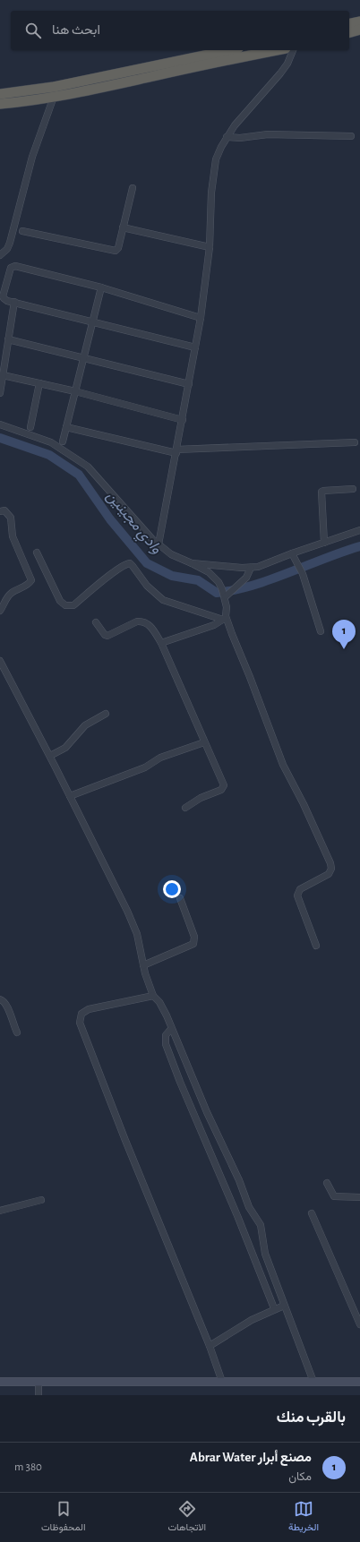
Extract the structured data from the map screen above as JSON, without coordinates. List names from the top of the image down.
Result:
{
  "water": ["وادي مجينين"],
  "page": {
    "search": "ابحث هنا",
    "pins": "1",
    "heading": "بالقرب منك",
    "list": [
      {
        "mark": "1",
        "name": "مصنع أبرار Abrar Water",
        "note": "مكان",
        "value": "380 m"
      }
    ],
    "nav": ["الخريطة", "الاتجاهات", "المحفوظات"]
  }
}
